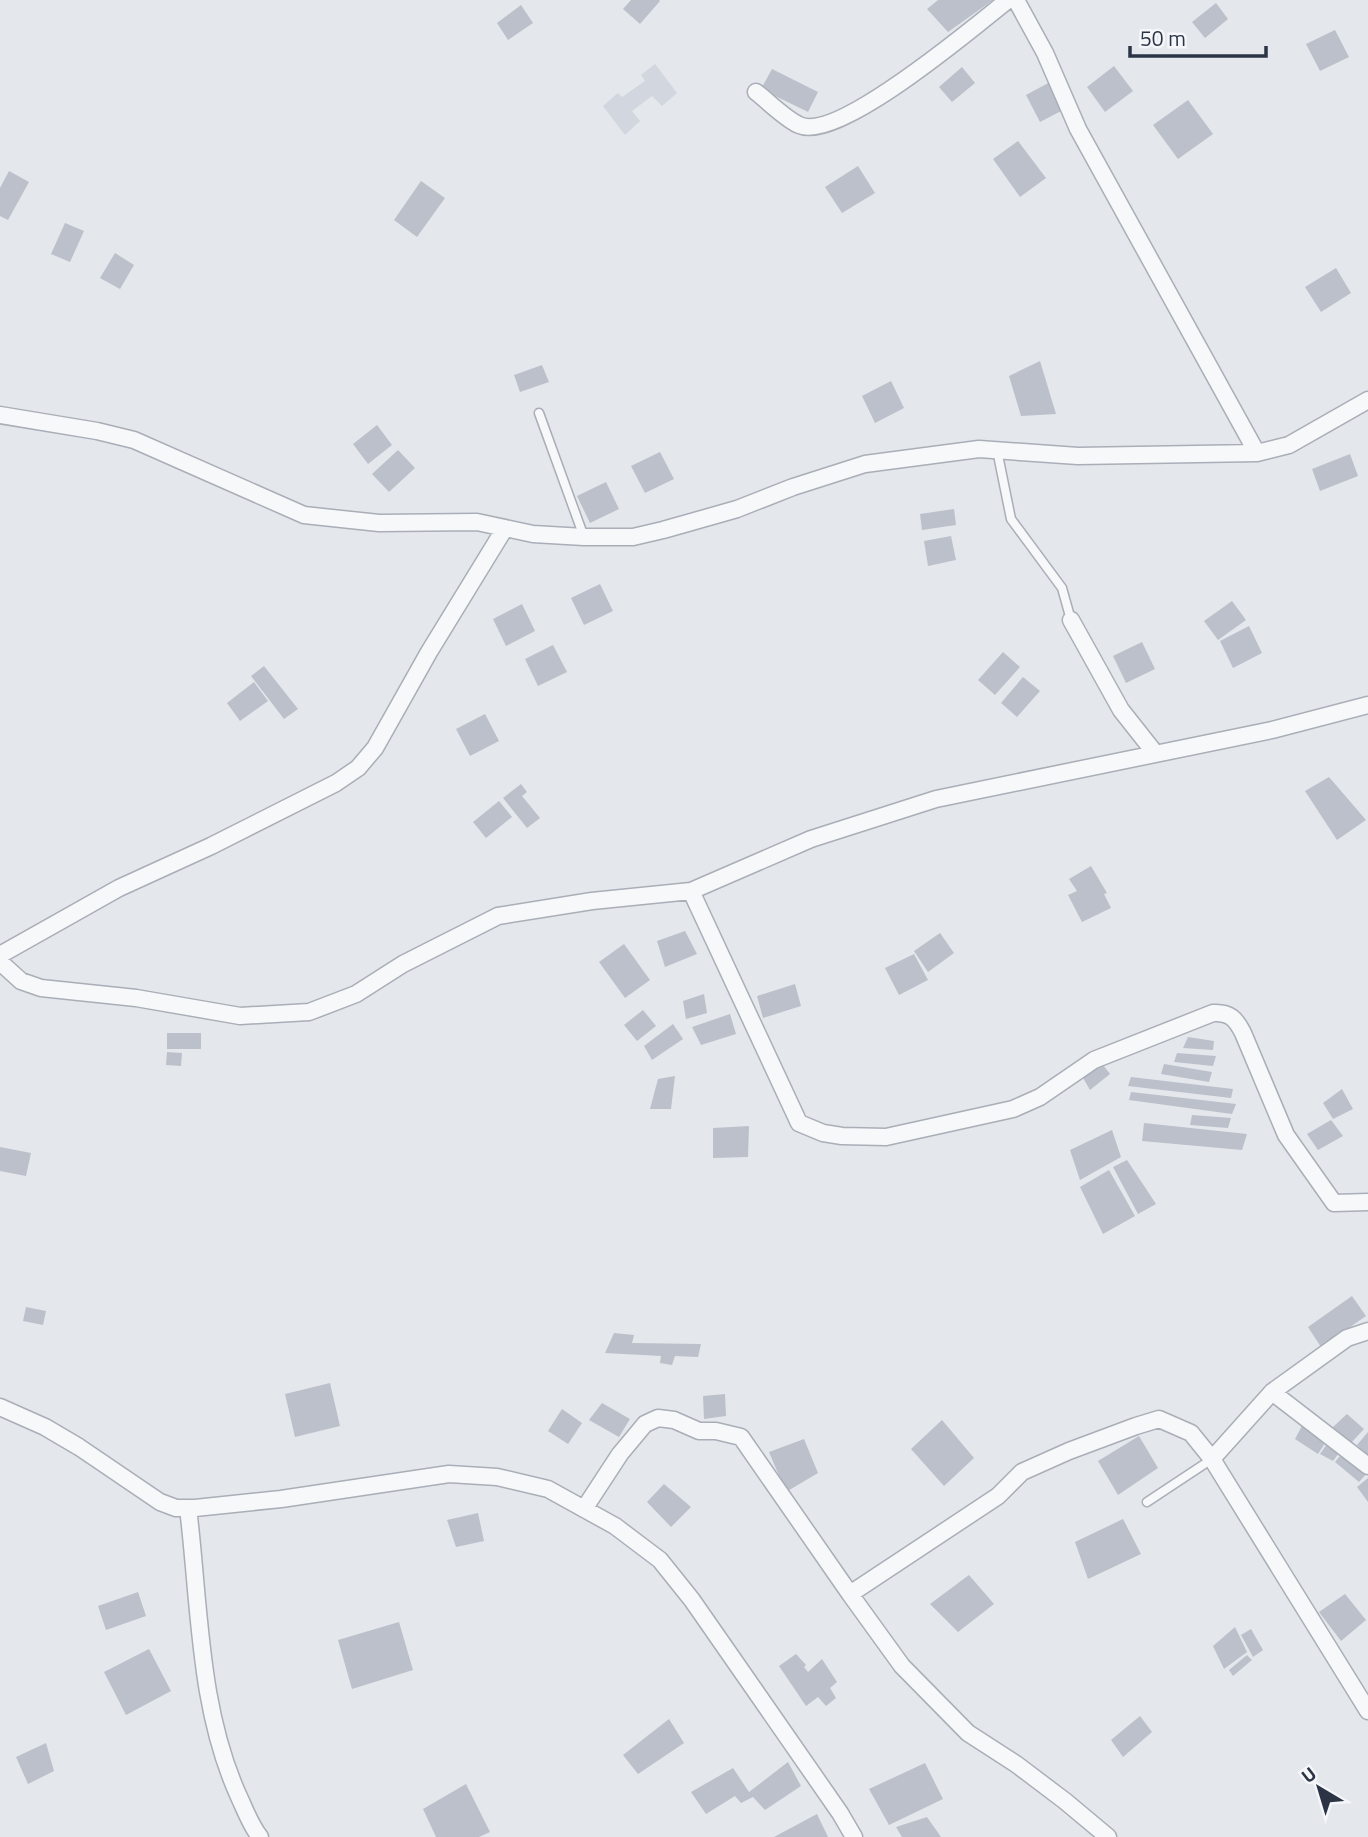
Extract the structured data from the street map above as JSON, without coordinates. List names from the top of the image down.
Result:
{
  "scale_bar": "50 m",
  "north": "top left"
}
